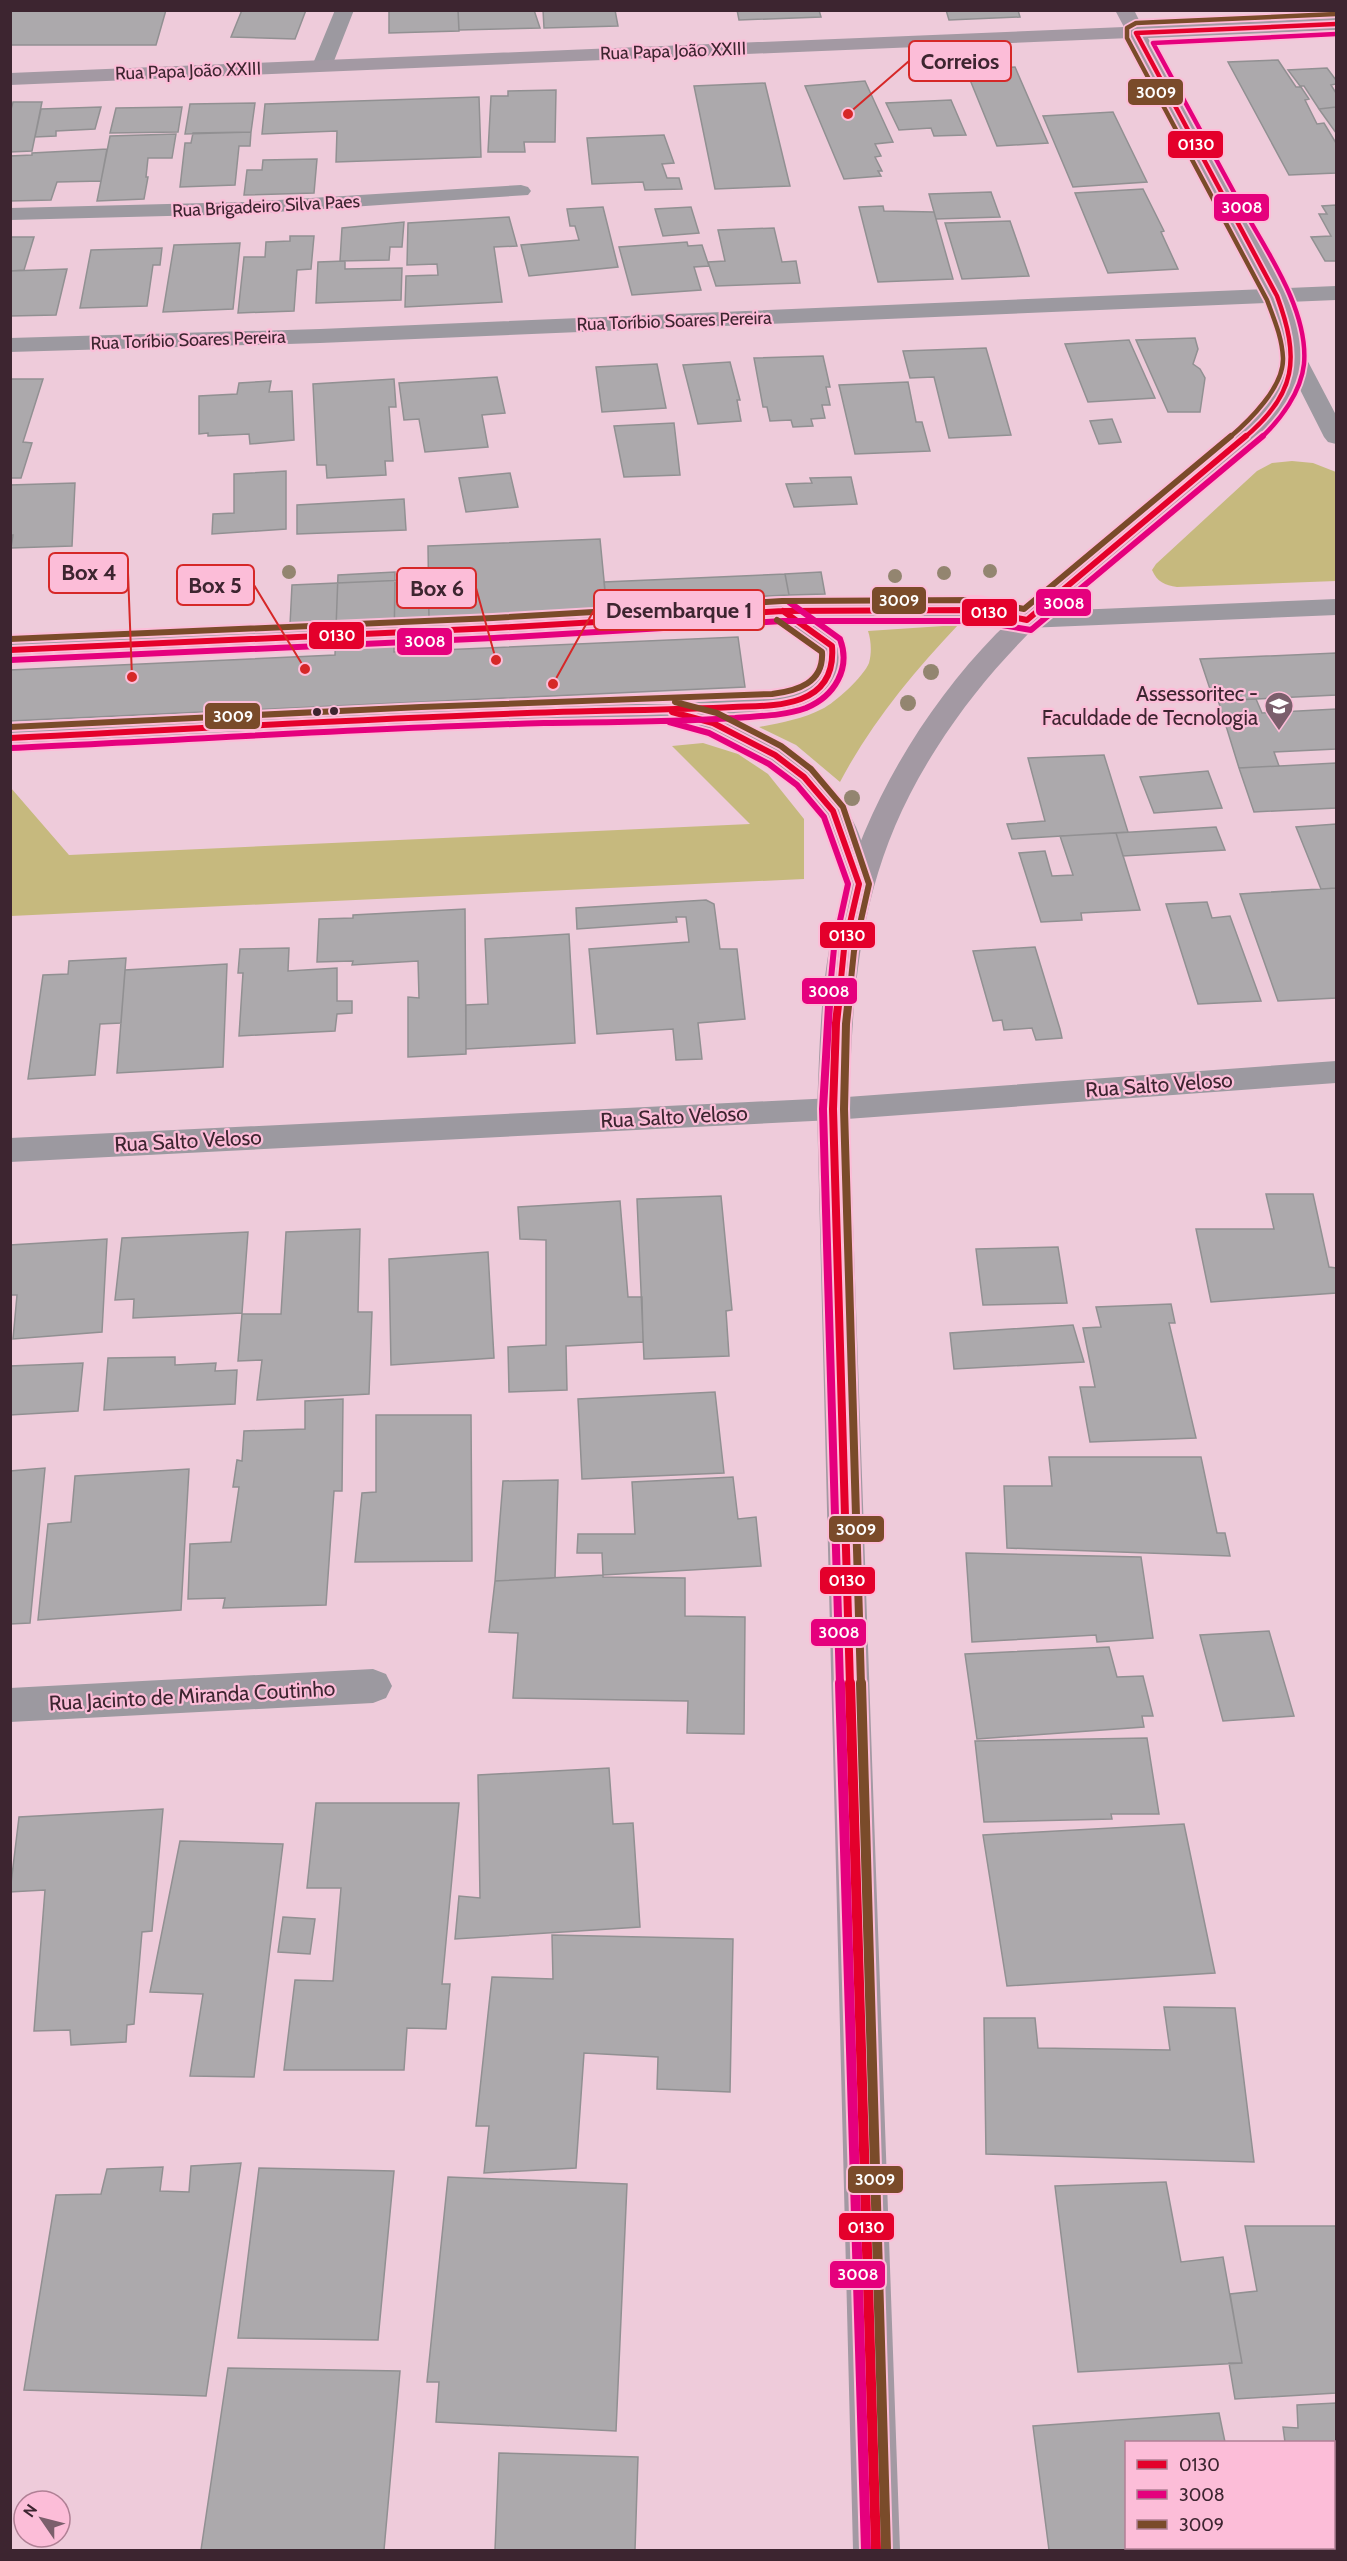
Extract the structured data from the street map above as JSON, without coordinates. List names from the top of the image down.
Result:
{
  "streets": {
    "main road": ["Rua Papa João XXIII"],
    "street": [
      "Rua Brigadeiro Silva Paes",
      "Rua Toríbio Soares Pereira",
      "Rua Salto Veloso",
      "Rua Jacinto de Miranda Coutinho"
    ]
  },
  "places": {
    "other": [
      "Correios",
      "Box 6",
      "Box 5",
      "Box 4",
      "Desembarque 1"
    ],
    "school or university": ["Assessoritec - Faculdade de Tecnologia"]
  },
  "lines": ["transit line 3009", "transit line 0130", "transit line 3008"],
  "legend": ["0130", "3008", "3009"],
  "north": "top left"
}
